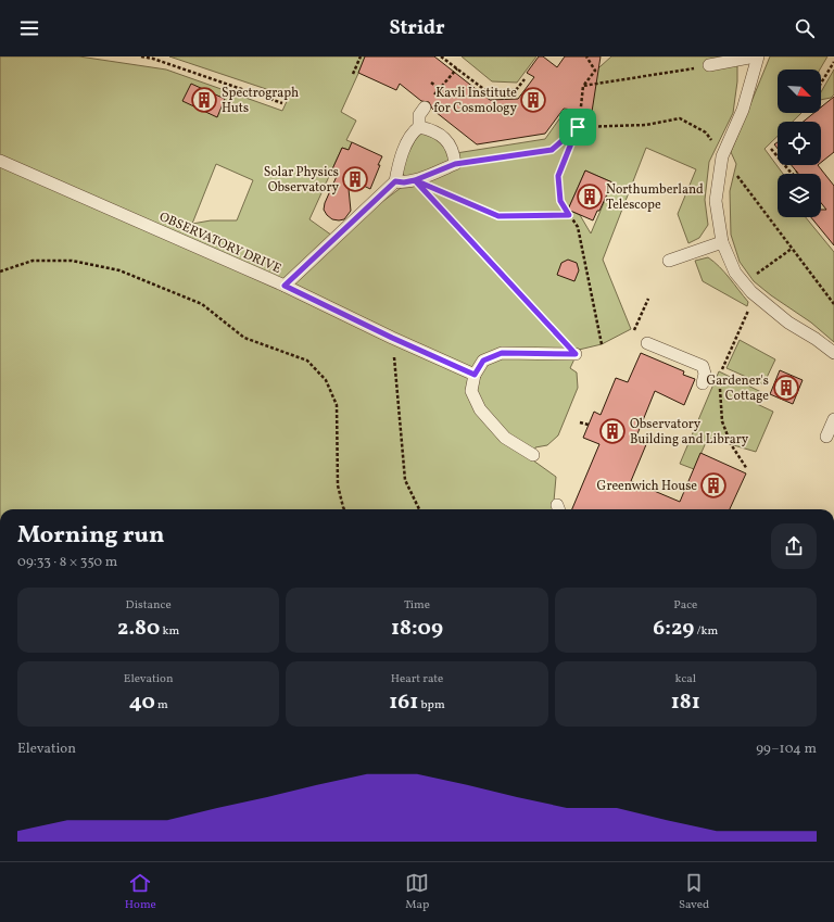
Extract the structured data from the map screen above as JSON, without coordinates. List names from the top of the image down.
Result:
{
  "streets": {
    "lane": ["OBSERVATORY DRIVE"]
  },
  "places": {
    "building": [
      "Spectrograph Huts",
      "Kavli Institute for Cosmology",
      "Solar Physics Observatory",
      "Northumberland Telescope",
      "Gardener's Cottage",
      "Observatory Building and Library",
      "Greenwich House"
    ]
  },
  "north": "bottom right",
  "page": {
    "header": "Stridr",
    "heading": ["Morning run", "09:33 · 8 × 350 m"],
    "stats": [
      ["Distance", "2.80 km"],
      ["Time", "18:09"],
      ["Pace", "6:29 /km"],
      ["Elevation", "40 m"],
      ["Heart rate", "161 bpm"],
      ["kcal", "181"]
    ],
    "chart": ["Elevation", "99–104 m"],
    "tabs": ["Home", "Map", "Saved"]
  }
}
